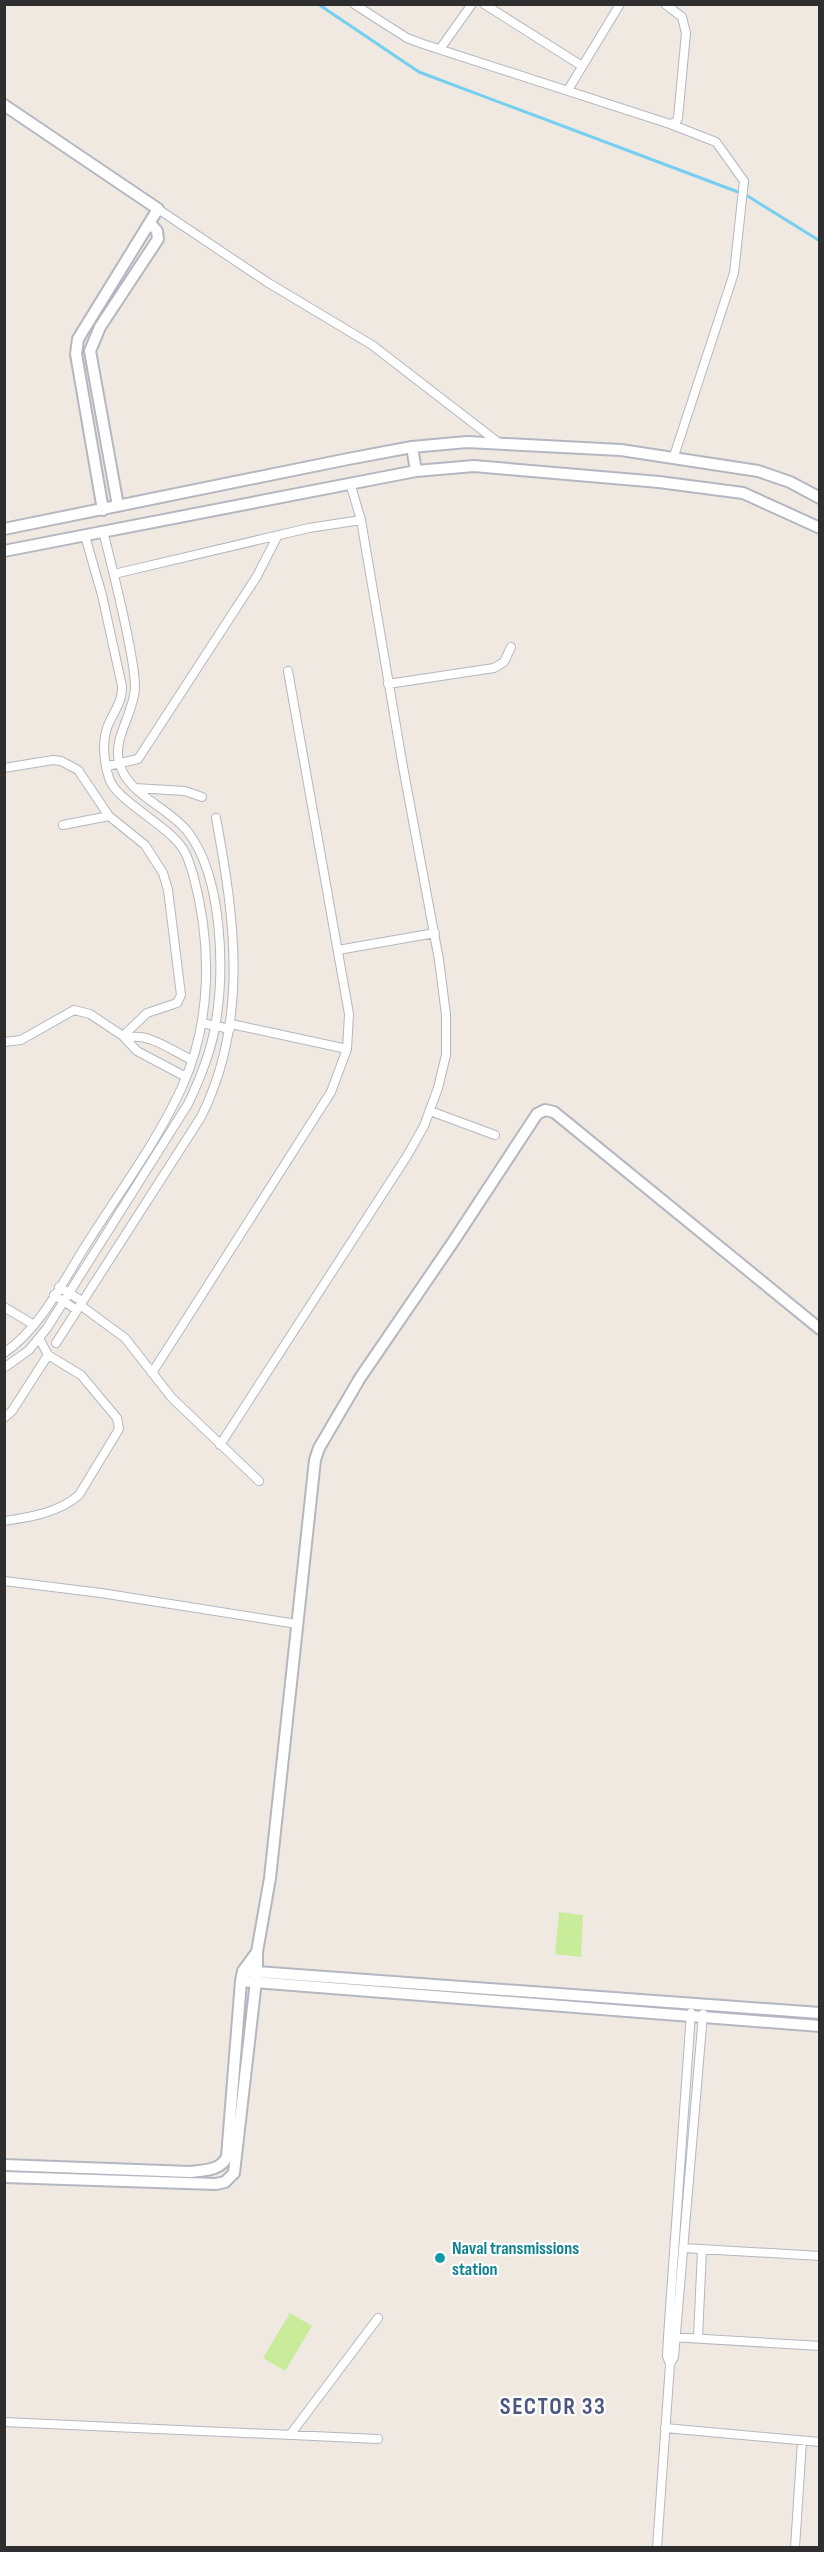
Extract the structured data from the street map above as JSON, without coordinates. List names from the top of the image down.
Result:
{
  "districts": ["SECTOR 33"],
  "places": ["Naval transmissions station"]
}
